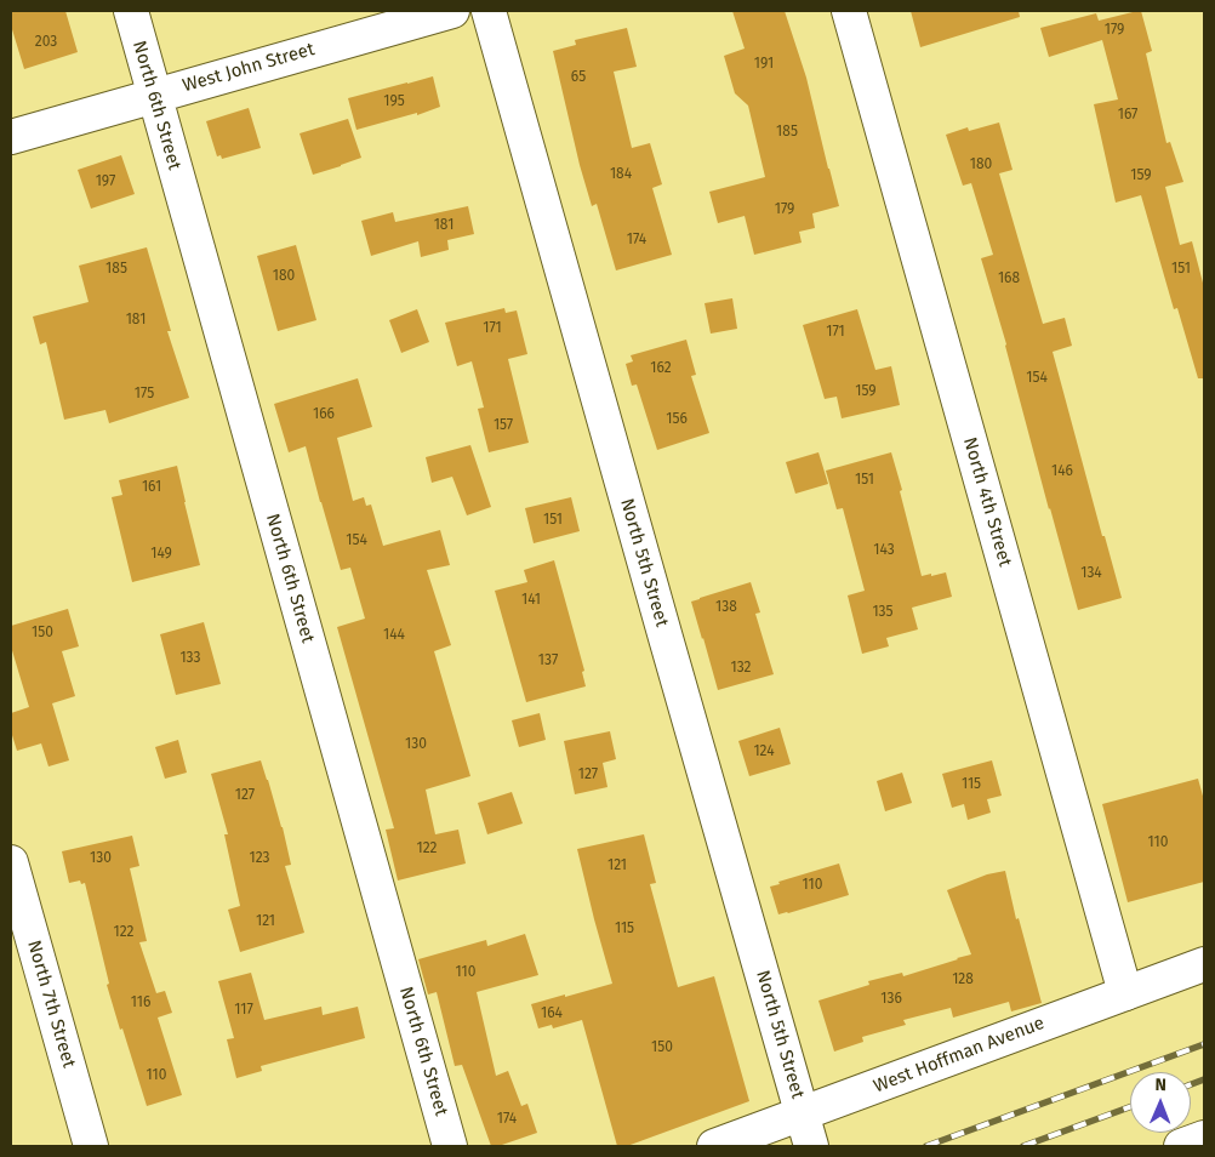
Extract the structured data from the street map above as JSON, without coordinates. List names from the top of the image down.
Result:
{
  "streets": {
    "street": [
      "West John Street",
      "North 6th Street",
      "North 4th Street",
      "North 5th Street",
      "North 7th Street",
      "West Hoffman Avenue"
    ]
  },
  "crossings": [
    ["West John Street", "North 6th Street"],
    ["North 4th Street", "West Hoffman Avenue"],
    ["North 5th Street", "West Hoffman Avenue"]
  ],
  "house_numbers": [
    "179",
    "203",
    "191",
    "65",
    "195",
    "167",
    "185",
    "180",
    "184",
    "159",
    "197",
    "179",
    "181",
    "174",
    "185",
    "151",
    "180",
    "168",
    "181",
    "171",
    "171",
    "162",
    "154",
    "159",
    "175",
    "166",
    "156",
    "157",
    "146",
    "151",
    "161",
    "151",
    "154",
    "143",
    "149",
    "134",
    "141",
    "138",
    "135",
    "150",
    "144",
    "133",
    "137",
    "132",
    "130",
    "124",
    "127",
    "115",
    "127",
    "110",
    "122",
    "130",
    "123",
    "121",
    "110",
    "121",
    "115",
    "122",
    "110",
    "128",
    "136",
    "116",
    "117",
    "164",
    "150",
    "110",
    "174"
  ],
  "north": "top"
}
